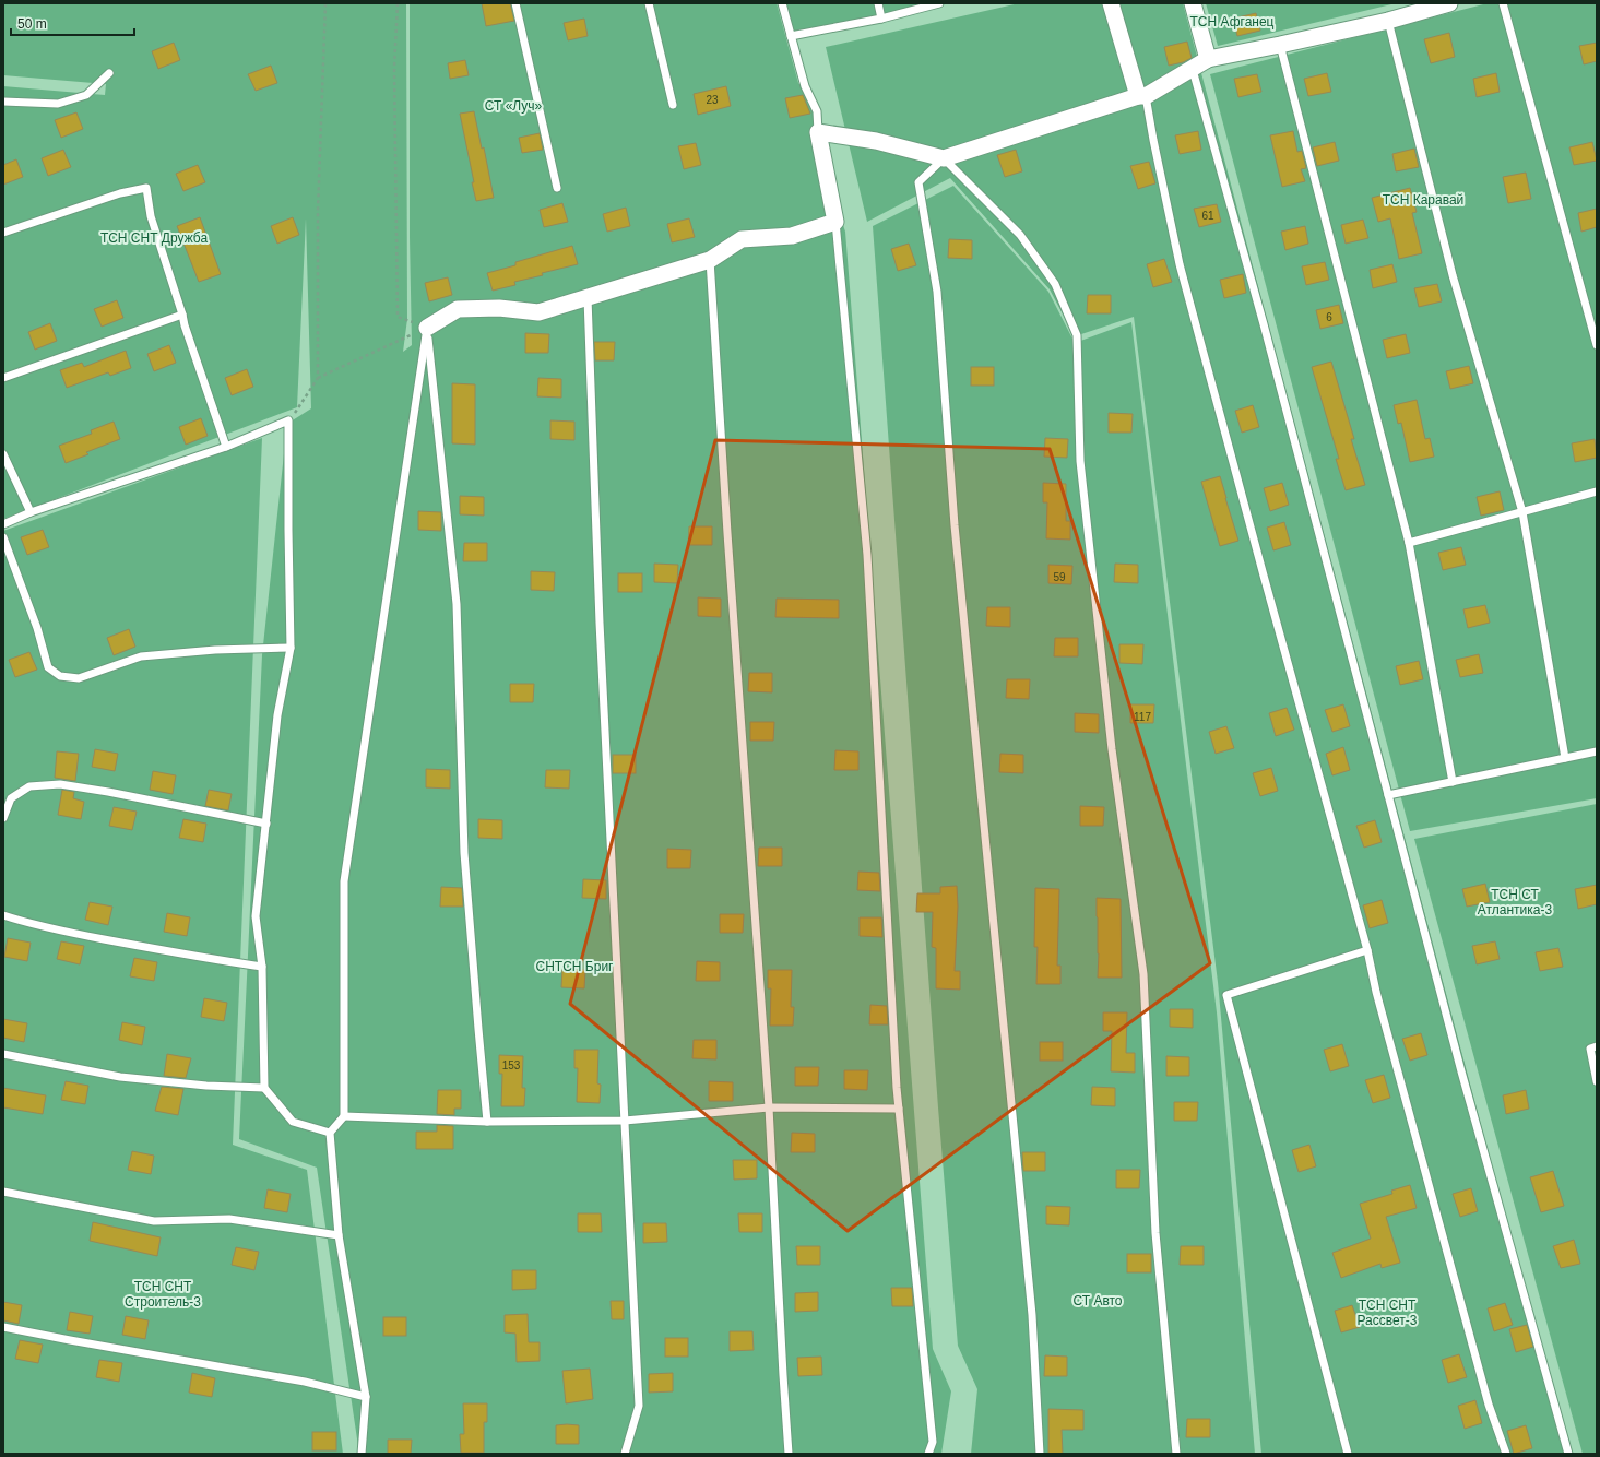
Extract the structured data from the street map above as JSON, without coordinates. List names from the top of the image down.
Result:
{
  "parks": [
    "ТСН Афганец",
    "СТ «Луч»",
    "ТСН Каравай",
    "ТСН СНТ Дружба",
    "ТСН СТ Атлантика-3",
    "СНТСН Бриг",
    "ТСН СНТ Строитель-3",
    "СТ Авто",
    "ТСН СНТ Рассвет-3"
  ],
  "house_numbers": [
    "23",
    "61",
    "6",
    "59",
    "117",
    "153"
  ],
  "scale_bar": "50 m"
}
